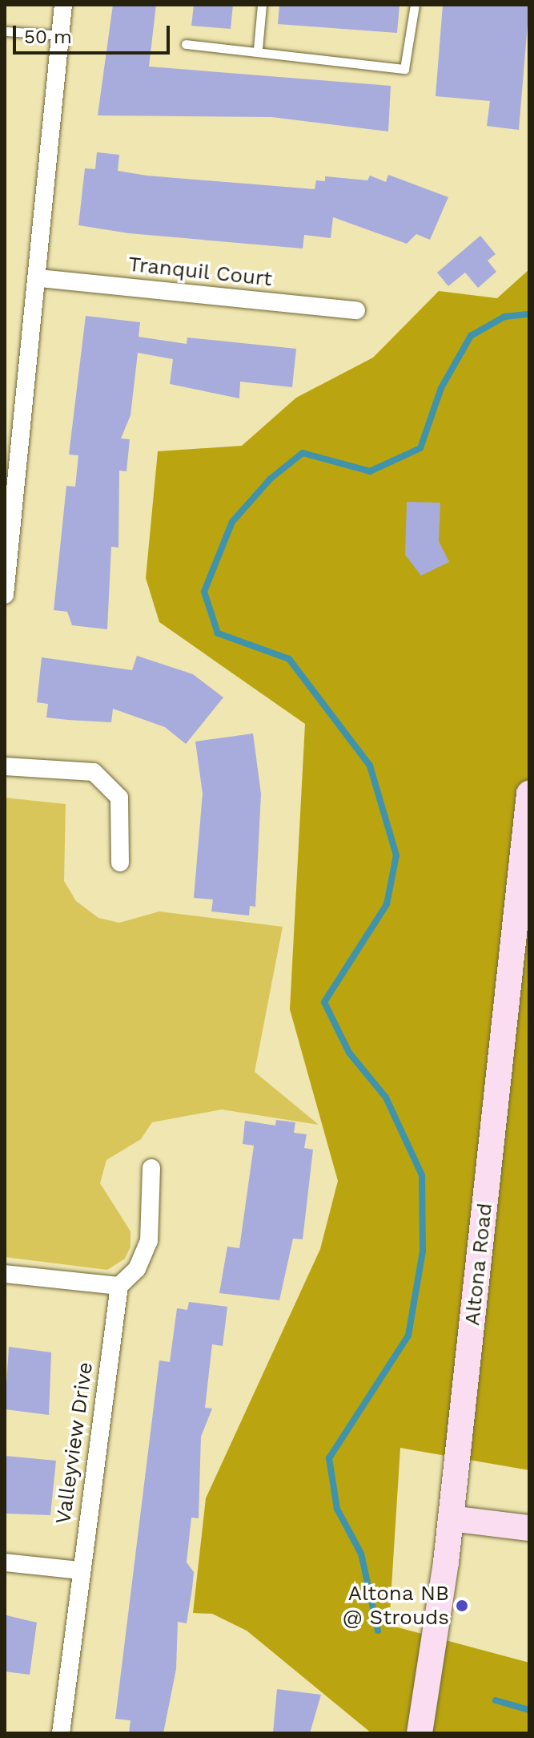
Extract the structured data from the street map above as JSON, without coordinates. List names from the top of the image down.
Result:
{
  "streets": {
    "main road": ["Altona Road"],
    "street": ["Tranquil Court", "Valleyview Drive"]
  },
  "places": ["Altona NB @ Strouds"],
  "scale_bar": "50 m"
}
